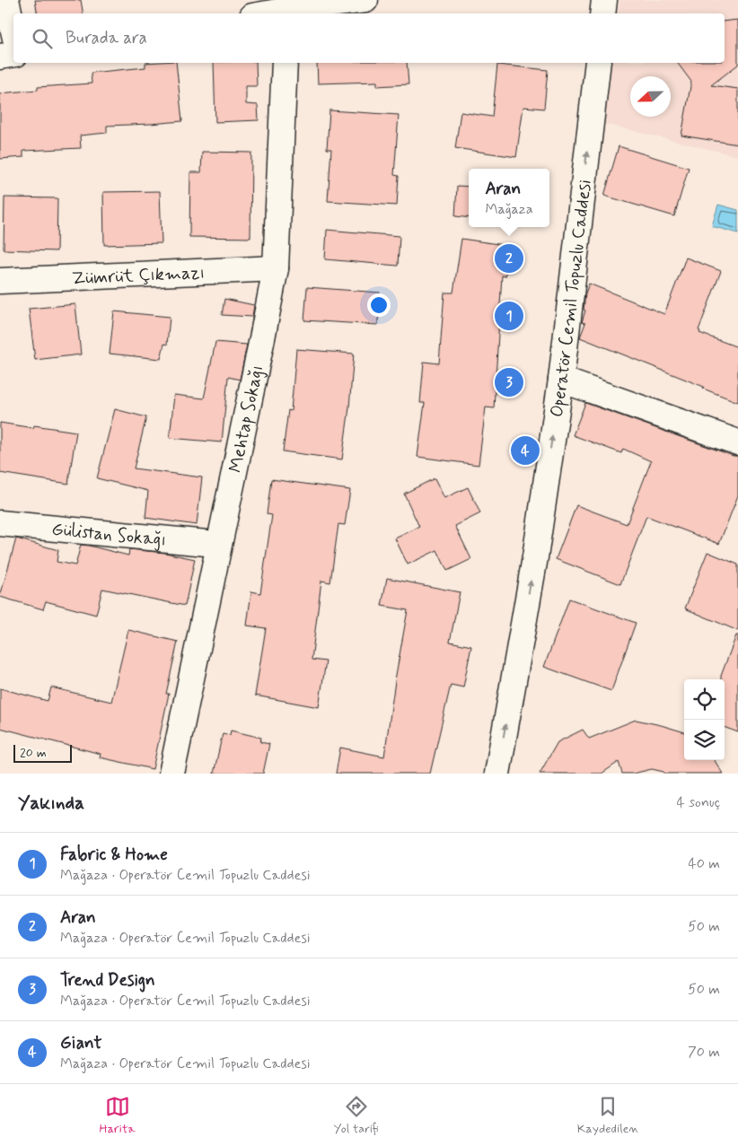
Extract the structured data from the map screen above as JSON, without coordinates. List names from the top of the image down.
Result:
{
  "streets": {
    "street": [
      "Zümrüt Çıkmazı",
      "Operatör Cemil Topuzlu Caddesi",
      "Mehtap Sokağı",
      "Gülistan Sokağı"
    ]
  },
  "crossings": [
    ["Zümrüt Çıkmazı", "Mehtap Sokağı"],
    ["Mehtap Sokağı", "Gülistan Sokağı"]
  ],
  "one_way": ["Operatör Cemil Topuzlu Caddesi"],
  "scale_bar": "20 m",
  "north": "left",
  "page": {
    "search": "Burada ara",
    "popup": ["Aran", "Mağaza"],
    "pins": [
      "2",
      "1",
      "3",
      "4"
    ],
    "scale": "20 m",
    "heading": ["Yakında", "4 sonuç"],
    "list": [
      {
        "mark": "1",
        "name": "Fabric & Home",
        "note": "Mağaza · Operatör Cemil Topuzlu Caddesi",
        "value": "40 m"
      },
      {
        "mark": "2",
        "name": "Aran",
        "note": "Mağaza · Operatör Cemil Topuzlu Caddesi",
        "value": "50 m"
      },
      {
        "mark": "3",
        "name": "Trend Design",
        "note": "Mağaza · Operatör Cemil Topuzlu Caddesi",
        "value": "50 m"
      },
      {
        "mark": "4",
        "name": "Giant",
        "note": "Mağaza · Operatör Cemil Topuzlu Caddesi",
        "value": "70 m"
      }
    ],
    "nav": ["Harita", "Yol tarifi", "Kaydedilen"]
  }
}
